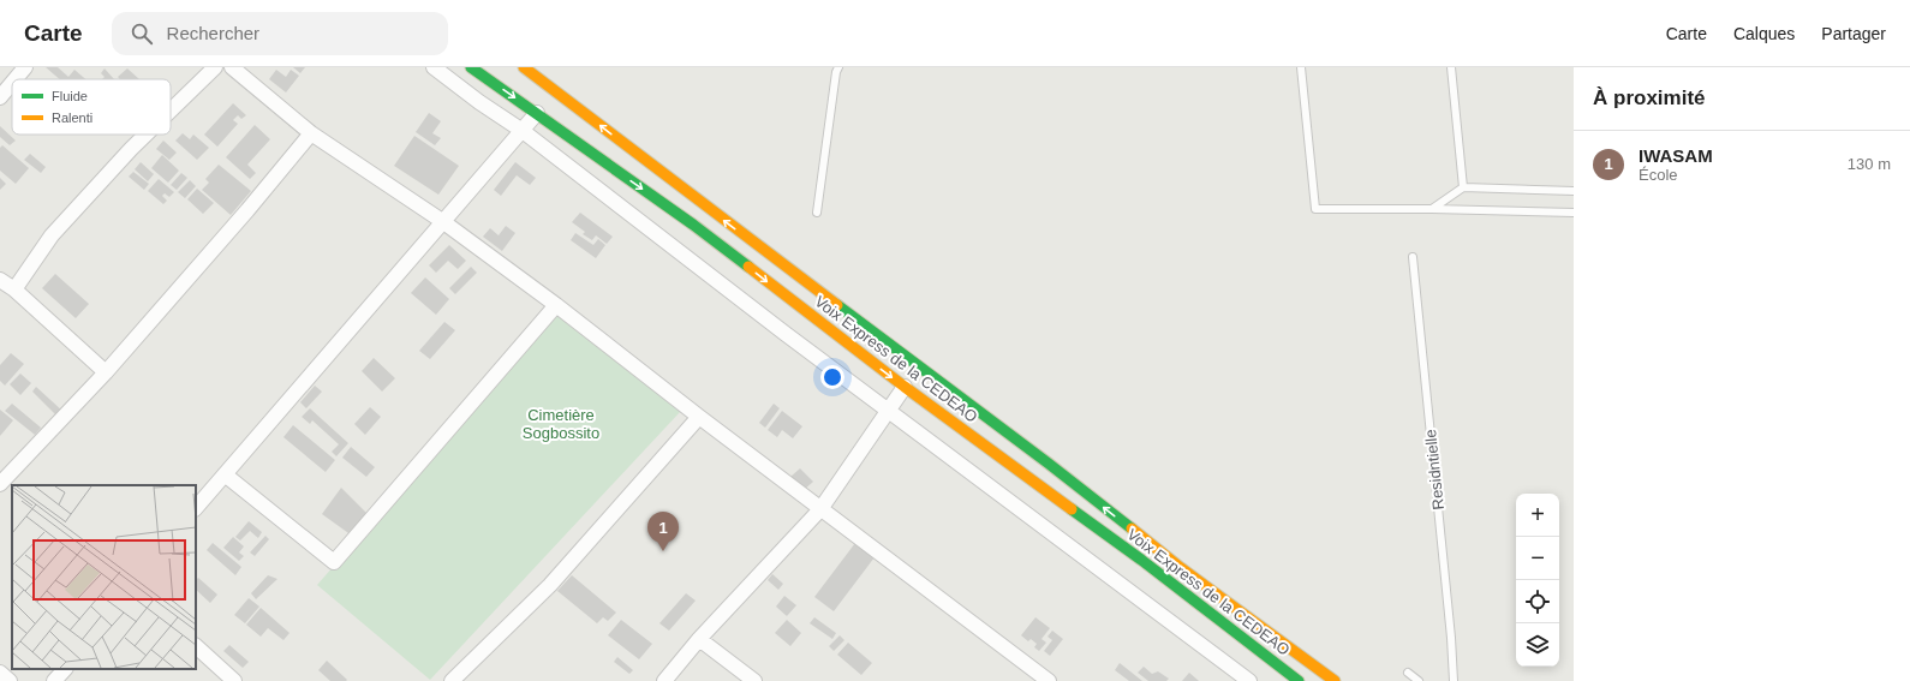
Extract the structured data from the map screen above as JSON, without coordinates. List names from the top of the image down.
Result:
{
  "streets": {
    "main road": ["Voix Express de la CEDEAO"],
    "lane": ["Residntielle"]
  },
  "parks": ["Cimetière Sogbossito"],
  "legend": ["Fluide", "Ralenti"],
  "page": {
    "header": "Carte",
    "search": "Rechercher",
    "nav": ["Carte", "Calques", "Partager"],
    "heading": "À proximité",
    "list": [
      {
        "mark": "1",
        "name": "IWASAM",
        "note": "École",
        "value": "130 m"
      }
    ],
    "map_buttons": ["+", "−"],
    "pins": "1"
  }
}
